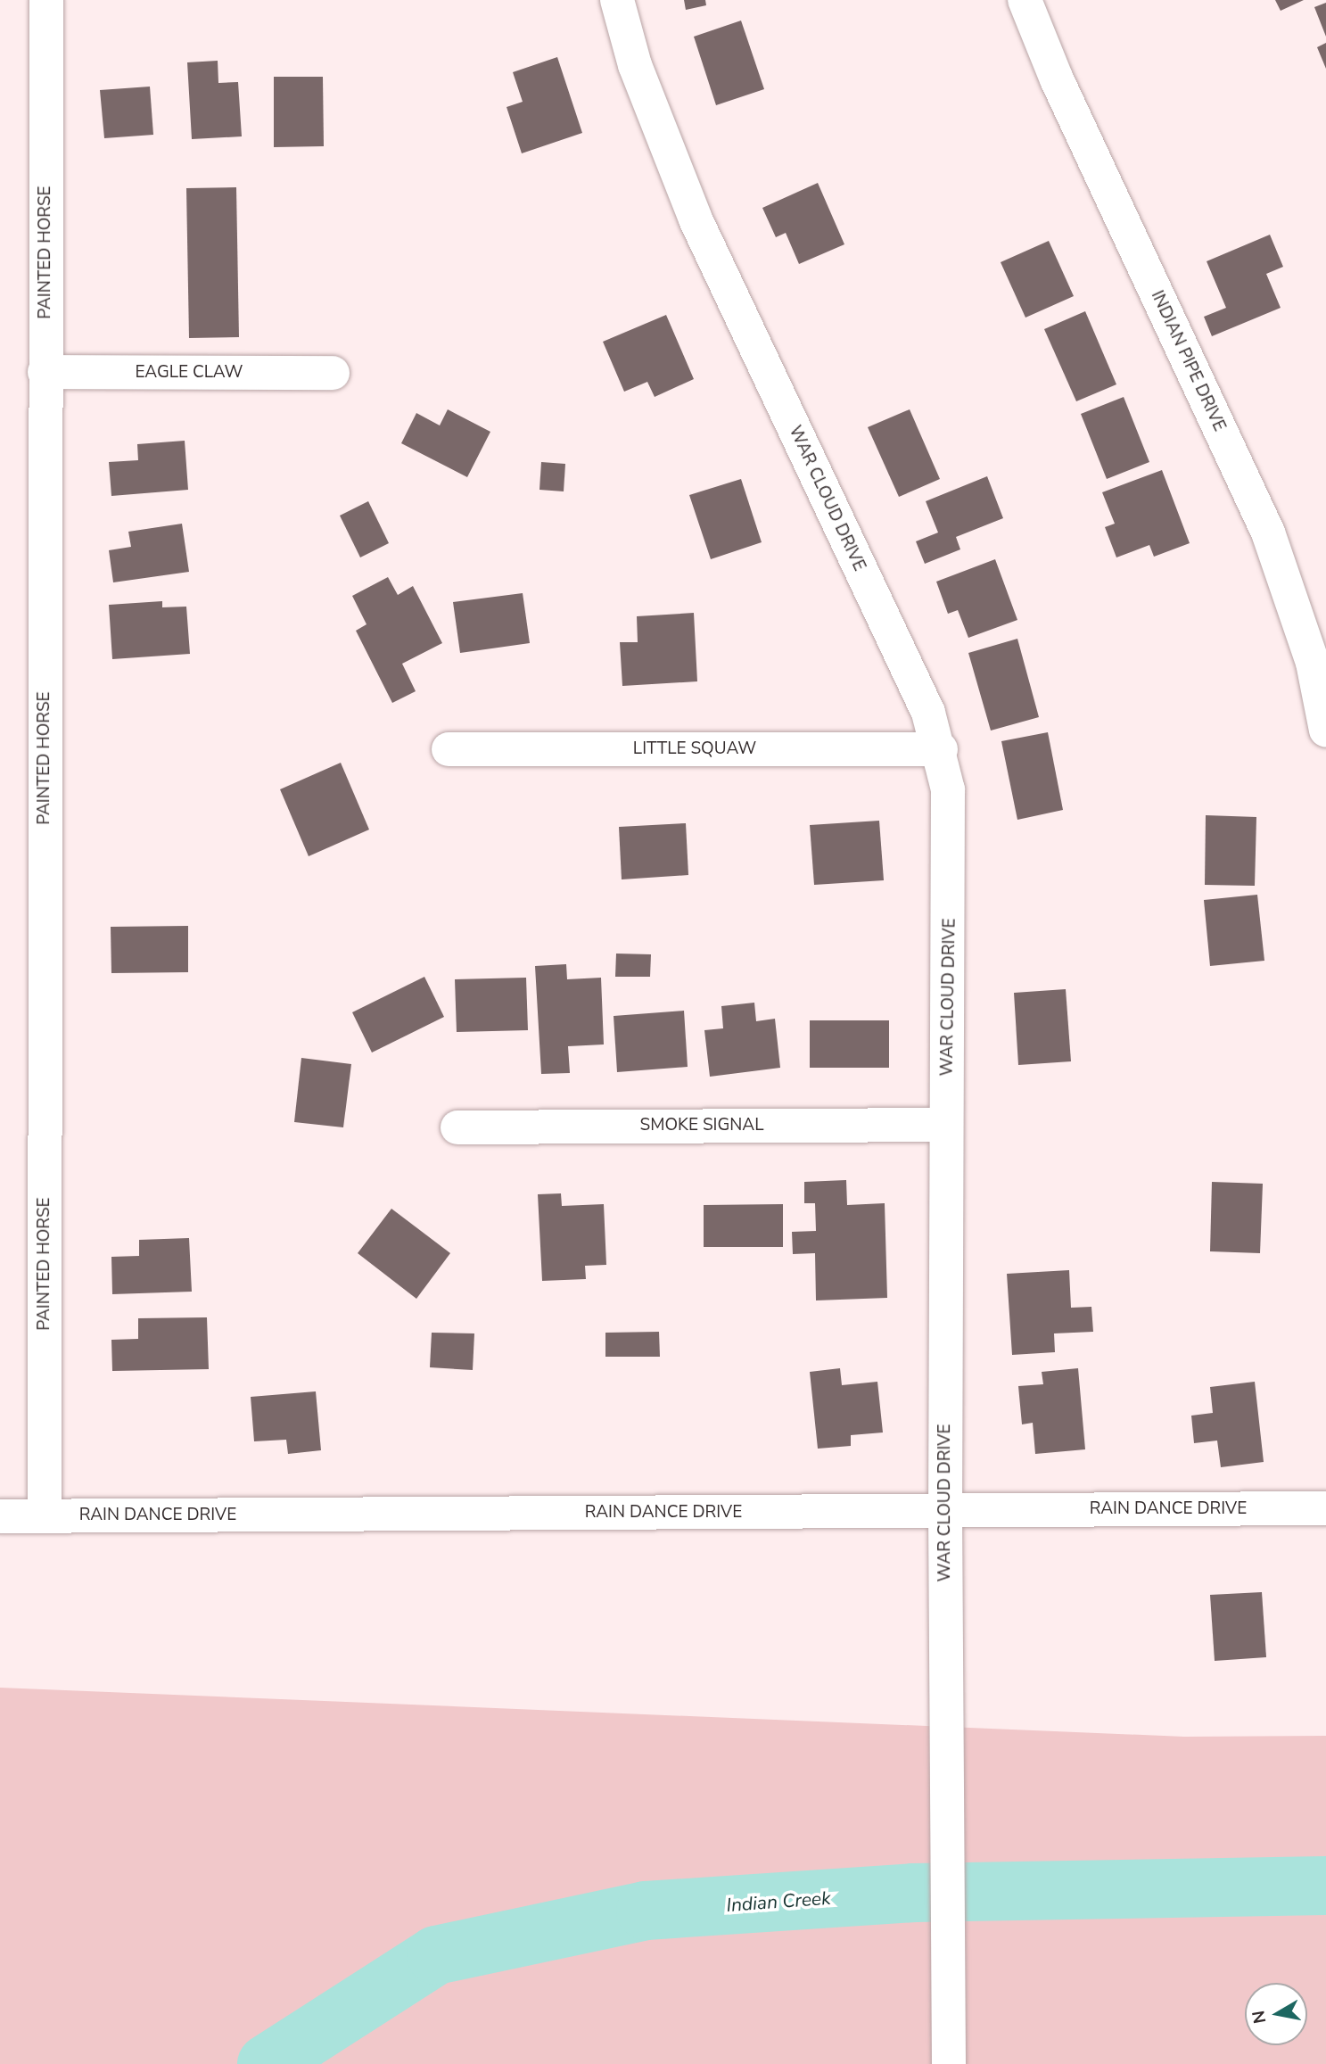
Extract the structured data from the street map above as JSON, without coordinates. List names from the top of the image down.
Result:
{
  "streets": {
    "street": [
      "PAINTED HORSE",
      "INDIAN PIPE DRIVE",
      "EAGLE CLAW",
      "WAR CLOUD DRIVE",
      "LITTLE SQUAW",
      "SMOKE SIGNAL",
      "RAIN DANCE DRIVE"
    ]
  },
  "crossings": [
    ["PAINTED HORSE", "EAGLE CLAW"],
    ["PAINTED HORSE", "RAIN DANCE DRIVE"],
    ["WAR CLOUD DRIVE", "LITTLE SQUAW"],
    ["WAR CLOUD DRIVE", "SMOKE SIGNAL"],
    ["WAR CLOUD DRIVE", "RAIN DANCE DRIVE"]
  ],
  "water": ["Indian Creek"],
  "north": "left"
}
